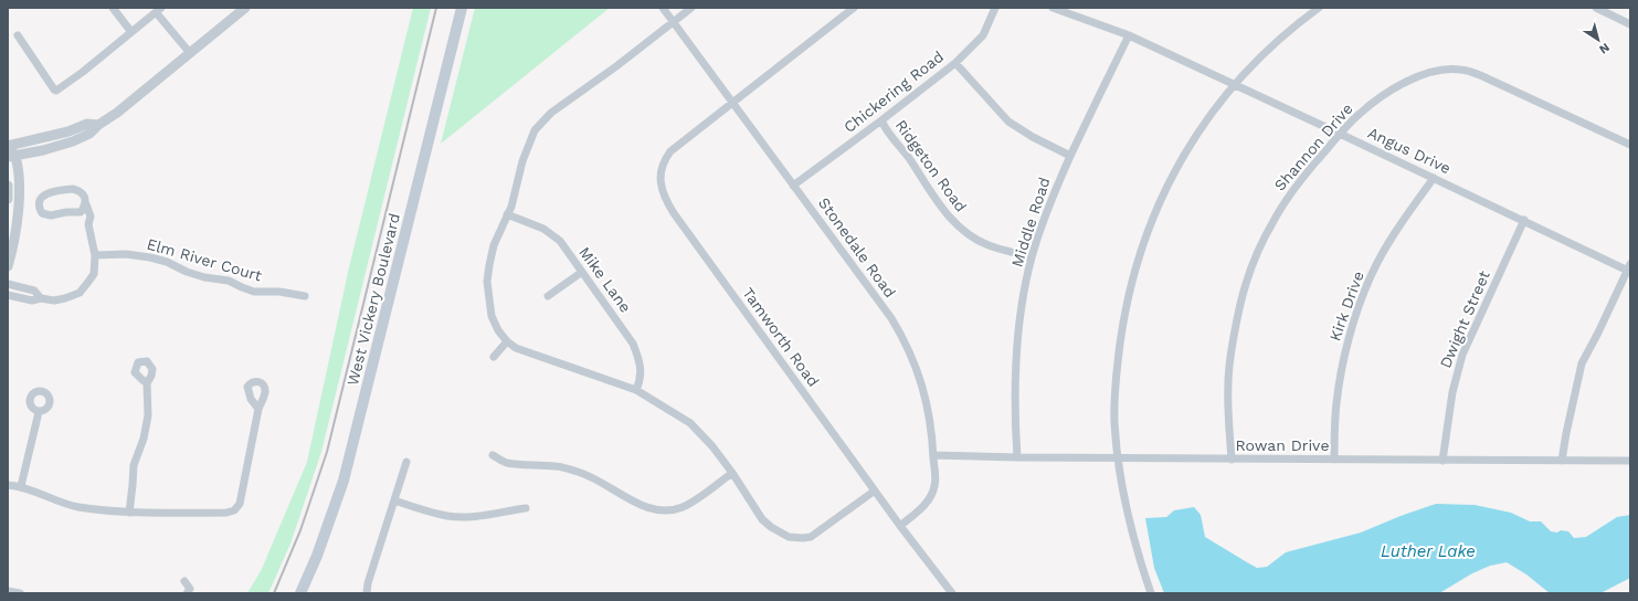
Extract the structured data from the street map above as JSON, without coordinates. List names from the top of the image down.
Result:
{
  "streets": {
    "main road": ["West Vickery Boulevard"],
    "street": [
      "Chickering Road",
      "Shannon Drive",
      "Angus Drive",
      "Ridgeton Road",
      "Middle Road",
      "Stonedale Road",
      "Elm River Court",
      "Mike Lane",
      "Kirk Drive",
      "Dwight Street",
      "Tamworth Road",
      "Rowan Drive"
    ]
  },
  "crossings": [
    ["Chickering Road", "Ridgeton Road"],
    ["Chickering Road", "Stonedale Road"],
    ["Shannon Drive", "Angus Drive"],
    ["Shannon Drive", "Rowan Drive"],
    ["Angus Drive", "Middle Road"],
    ["Angus Drive", "Kirk Drive"],
    ["Angus Drive", "Dwight Street"],
    ["Ridgeton Road", "Middle Road"],
    ["Middle Road", "Rowan Drive"],
    ["Stonedale Road", "Tamworth Road"],
    ["Stonedale Road", "Rowan Drive"],
    ["Kirk Drive", "Rowan Drive"],
    ["Dwight Street", "Rowan Drive"]
  ],
  "water": ["Luther Lake"],
  "north": "bottom right"
}
